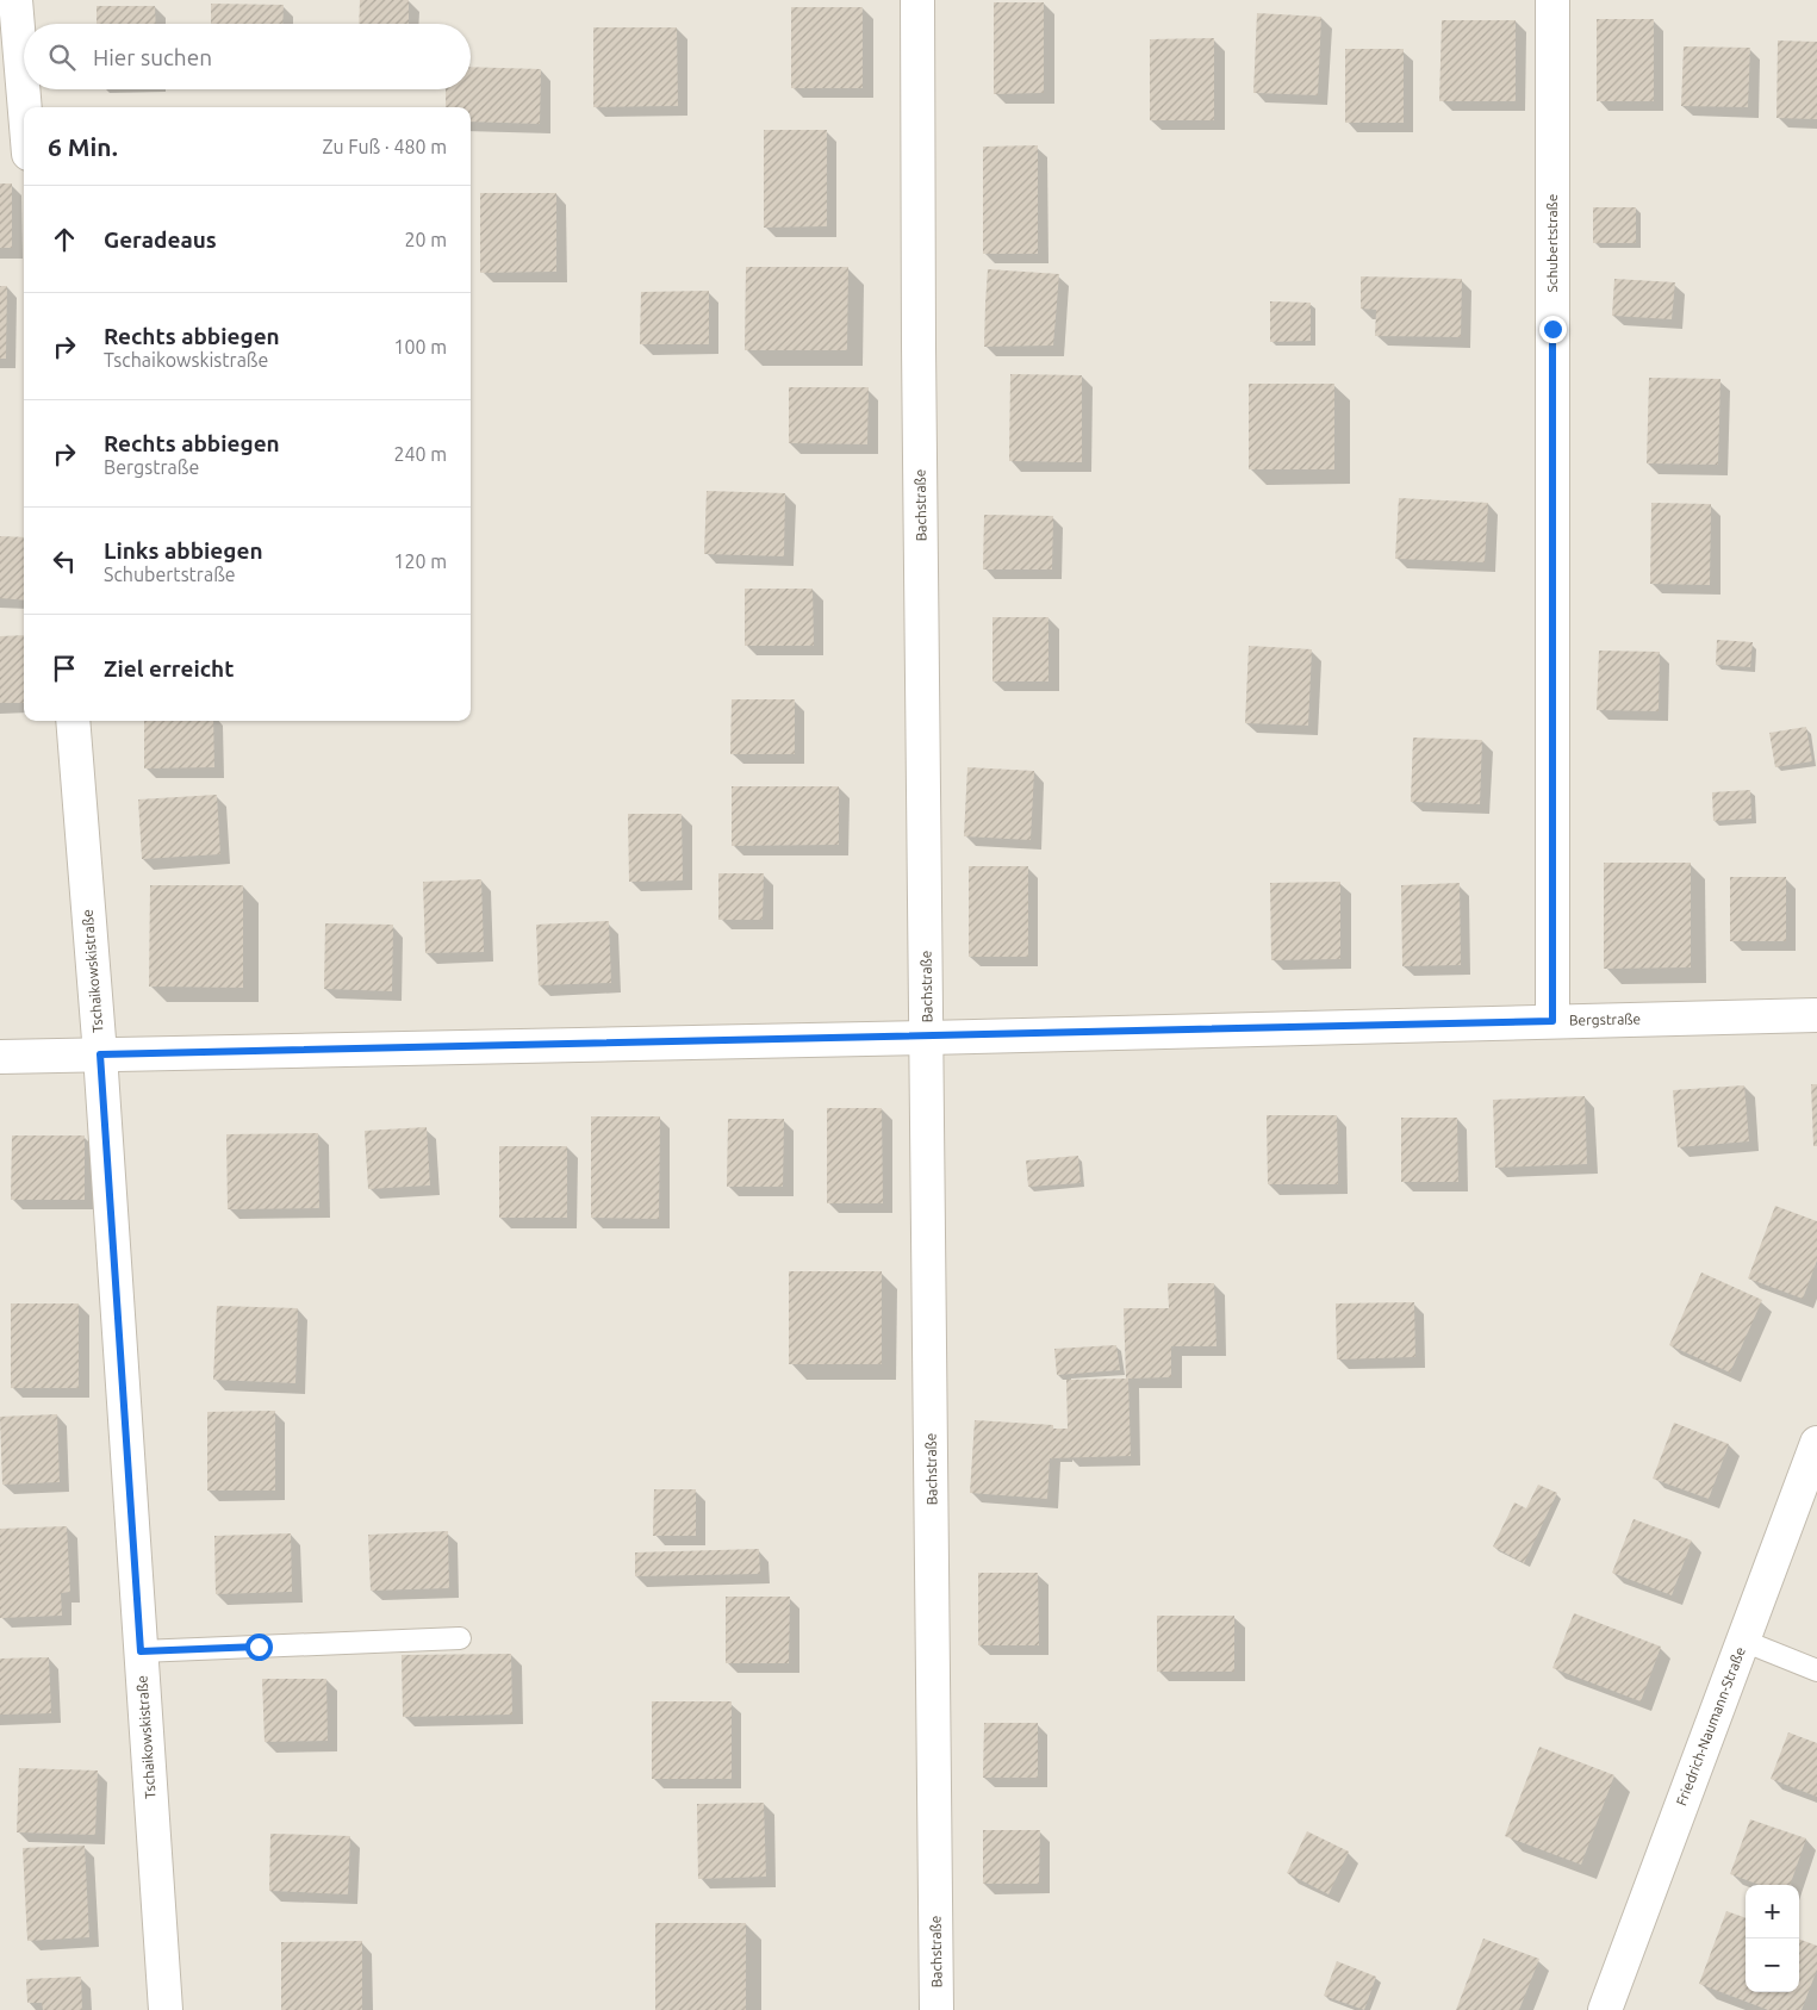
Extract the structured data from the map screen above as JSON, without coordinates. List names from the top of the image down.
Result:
{
  "streets": {
    "street": [
      "Schubertstraße",
      "Bachstraße",
      "Tschaikowskistraße",
      "Bergstraße",
      "Friedrich-Naumann-Straße"
    ]
  },
  "crossings": [
    ["Schubertstraße", "Bergstraße"],
    ["Bachstraße", "Bergstraße"],
    ["Tschaikowskistraße", "Bergstraße"]
  ],
  "page": {
    "search": "Hier suchen",
    "heading": ["6 Min.", "Zu Fuß · 480 m"],
    "list": [
      ["Geradeaus", "20 m"],
      ["Rechts abbiegen", "Tschaikowskistraße", "100 m"],
      ["Rechts abbiegen", "Bergstraße", "240 m"],
      ["Links abbiegen", "Schubertstraße", "120 m"],
      "Ziel erreicht"
    ],
    "map_buttons": ["+", "−"]
  }
}
